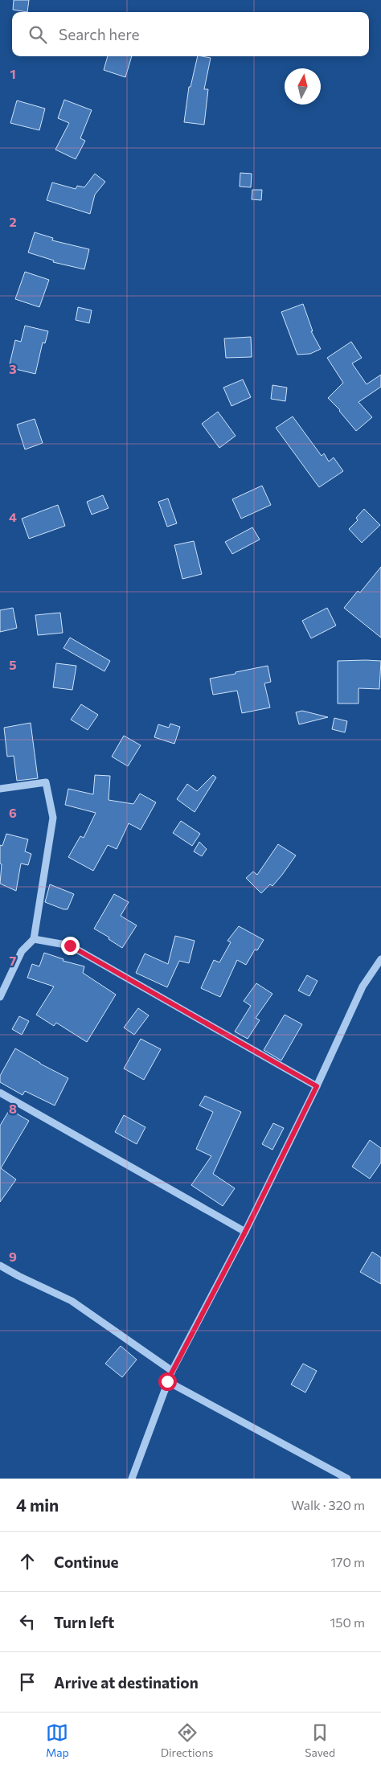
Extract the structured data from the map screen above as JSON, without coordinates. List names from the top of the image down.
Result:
{
  "north": "top",
  "page": {
    "search": "Search here",
    "heading": ["4 min", "Walk · 320 m"],
    "list": [
      ["Continue", "170 m"],
      ["Turn left", "150 m"],
      "Arrive at destination"
    ],
    "nav": ["Map", "Directions", "Saved"]
  },
  "grid": {
    "rows": [
      "1",
      "2",
      "3",
      "4",
      "5",
      "6",
      "7",
      "8",
      "9"
    ]
  }
}
